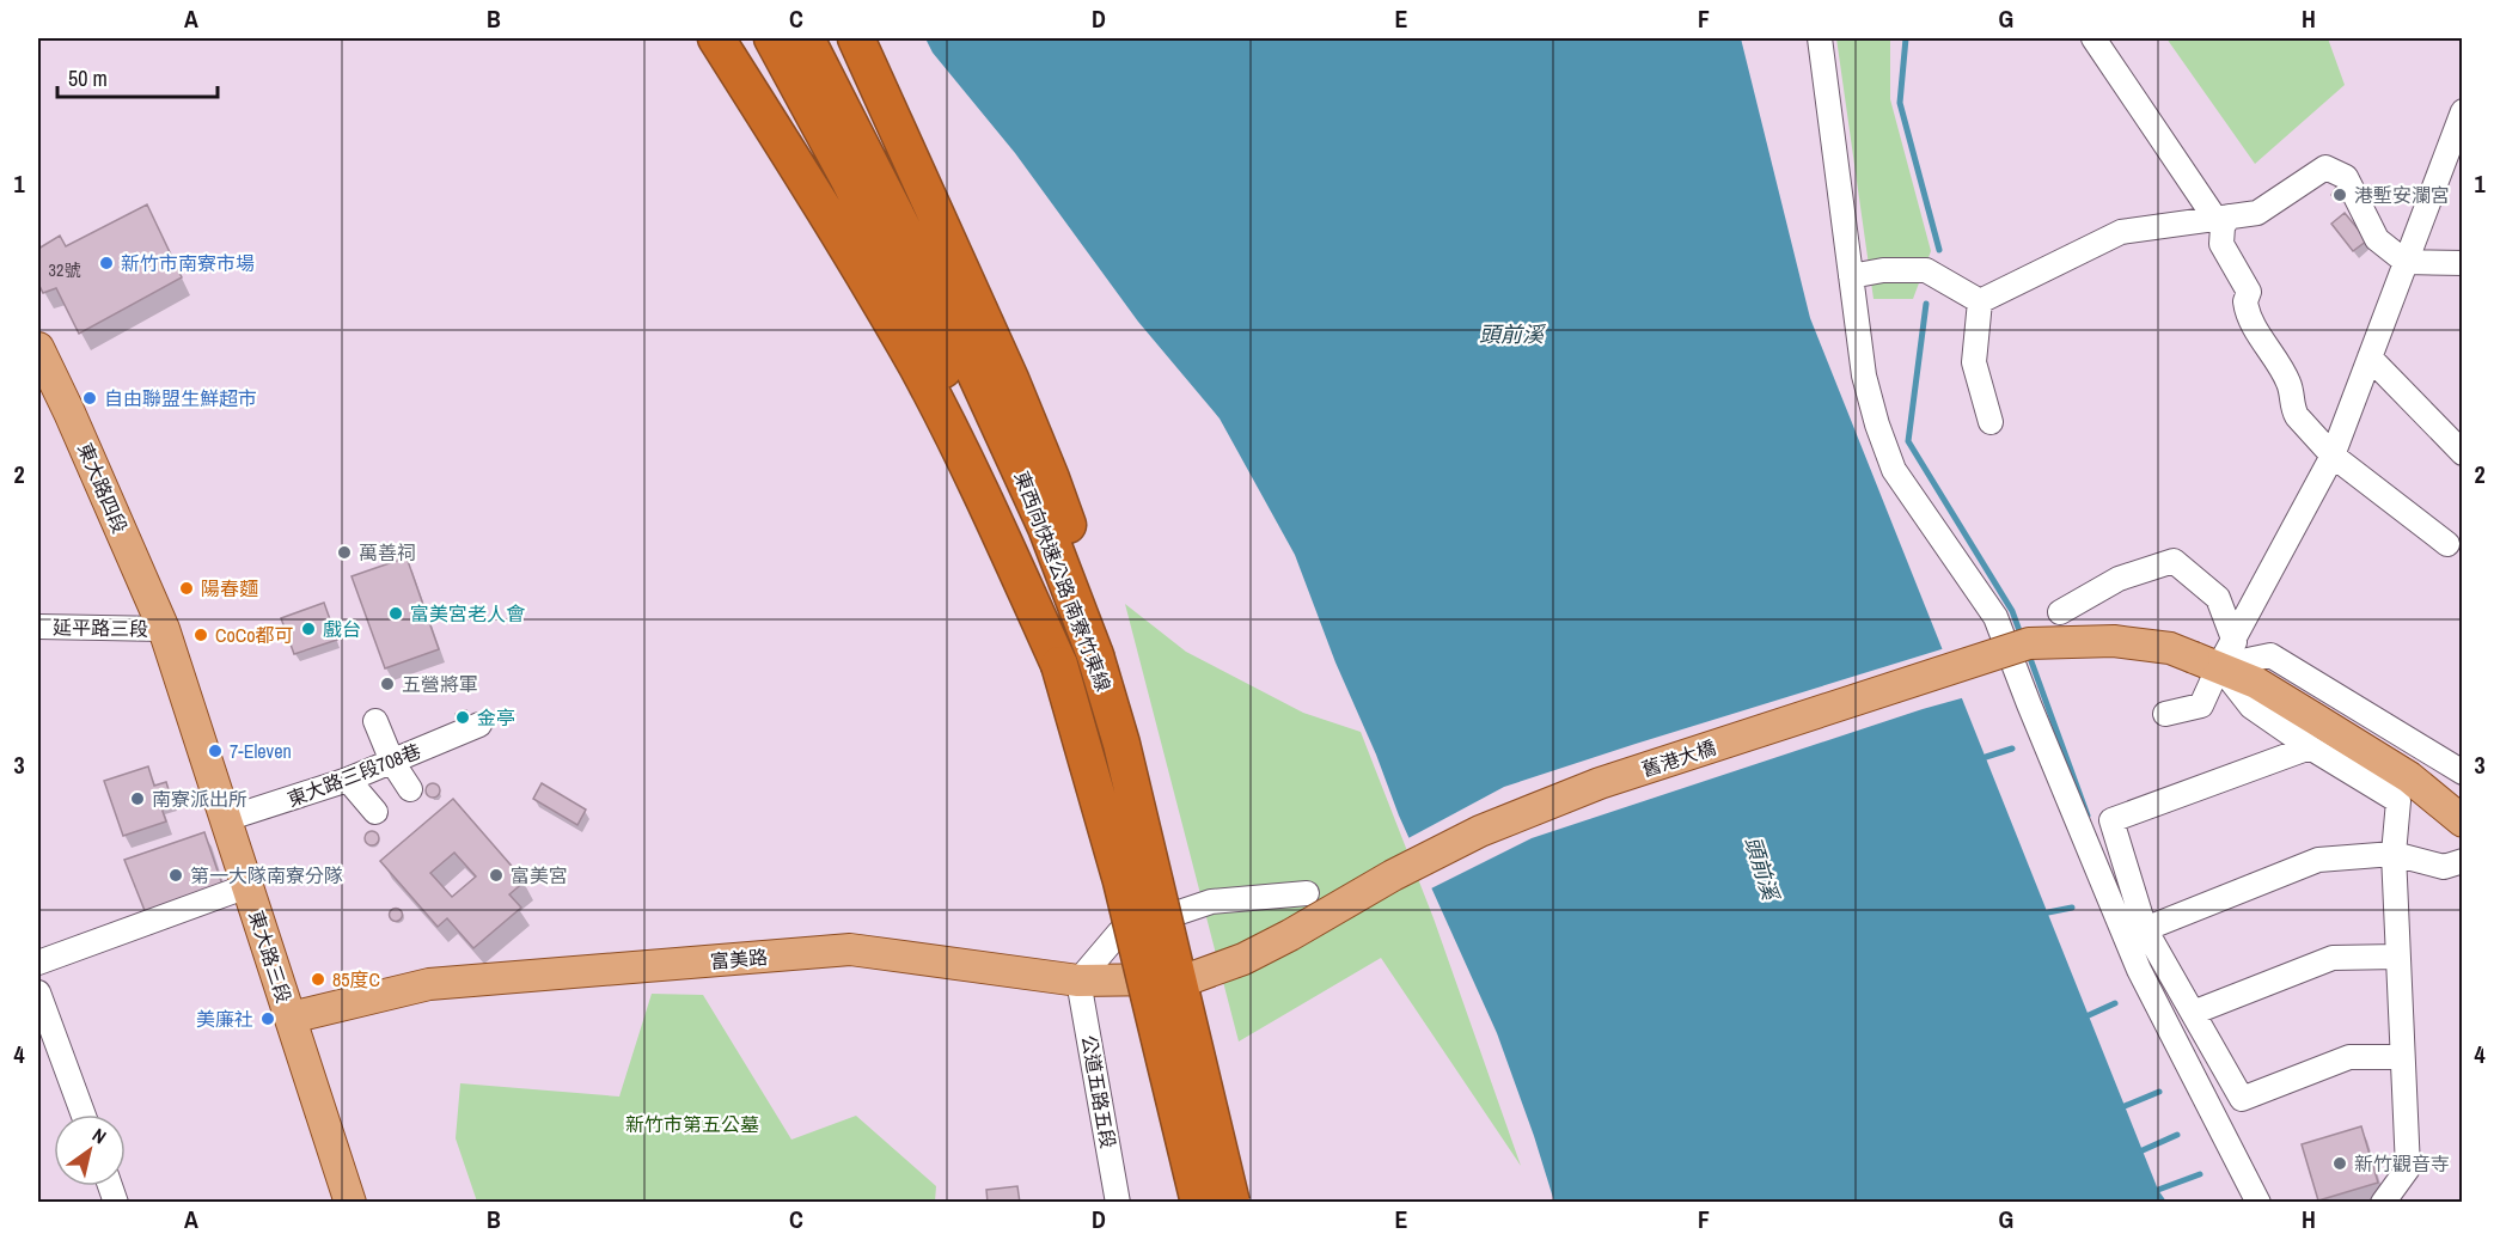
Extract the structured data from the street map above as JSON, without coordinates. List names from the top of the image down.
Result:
{
  "streets": {
    "highway": ["東西向快速公路 南寮竹東線"],
    "main road": [
      "東大路四段",
      "舊港大橋",
      "東大路三段",
      "富美路"
    ],
    "street": ["延平路三段", "東大路三段708巷", "公道五路五段"]
  },
  "crossings": [
    ["東大路四段", "延平路三段"],
    ["東大路四段", "東大路三段"],
    ["延平路三段", "東大路三段"],
    ["舊港大橋", "富美路"],
    ["東大路三段708巷", "東大路三段"],
    ["東大路三段", "富美路"],
    ["富美路", "公道五路五段"]
  ],
  "water": ["頭前溪"],
  "parks": ["新竹市第五公墓"],
  "places": [
    "港塹安瀾宮",
    "新竹市南寮市場",
    "自由聯盟生鮮超市",
    "萬善祠",
    "陽春麵",
    "富美宮老人會",
    "戲台",
    "CoCo都可",
    "五營將軍",
    "金亭",
    "7-Eleven",
    "南寮派出所",
    "第一大隊南寮分隊",
    "富美宮",
    "85度C",
    "美廉社",
    "新竹觀音寺"
  ],
  "house_numbers": ["32號"],
  "scale_bar": "50 m",
  "north": "top right",
  "grid": {
    "columns": [
      "A",
      "B",
      "C",
      "D",
      "E",
      "F",
      "G",
      "H"
    ],
    "rows": [
      "1",
      "2",
      "3",
      "4"
    ]
  }
}
